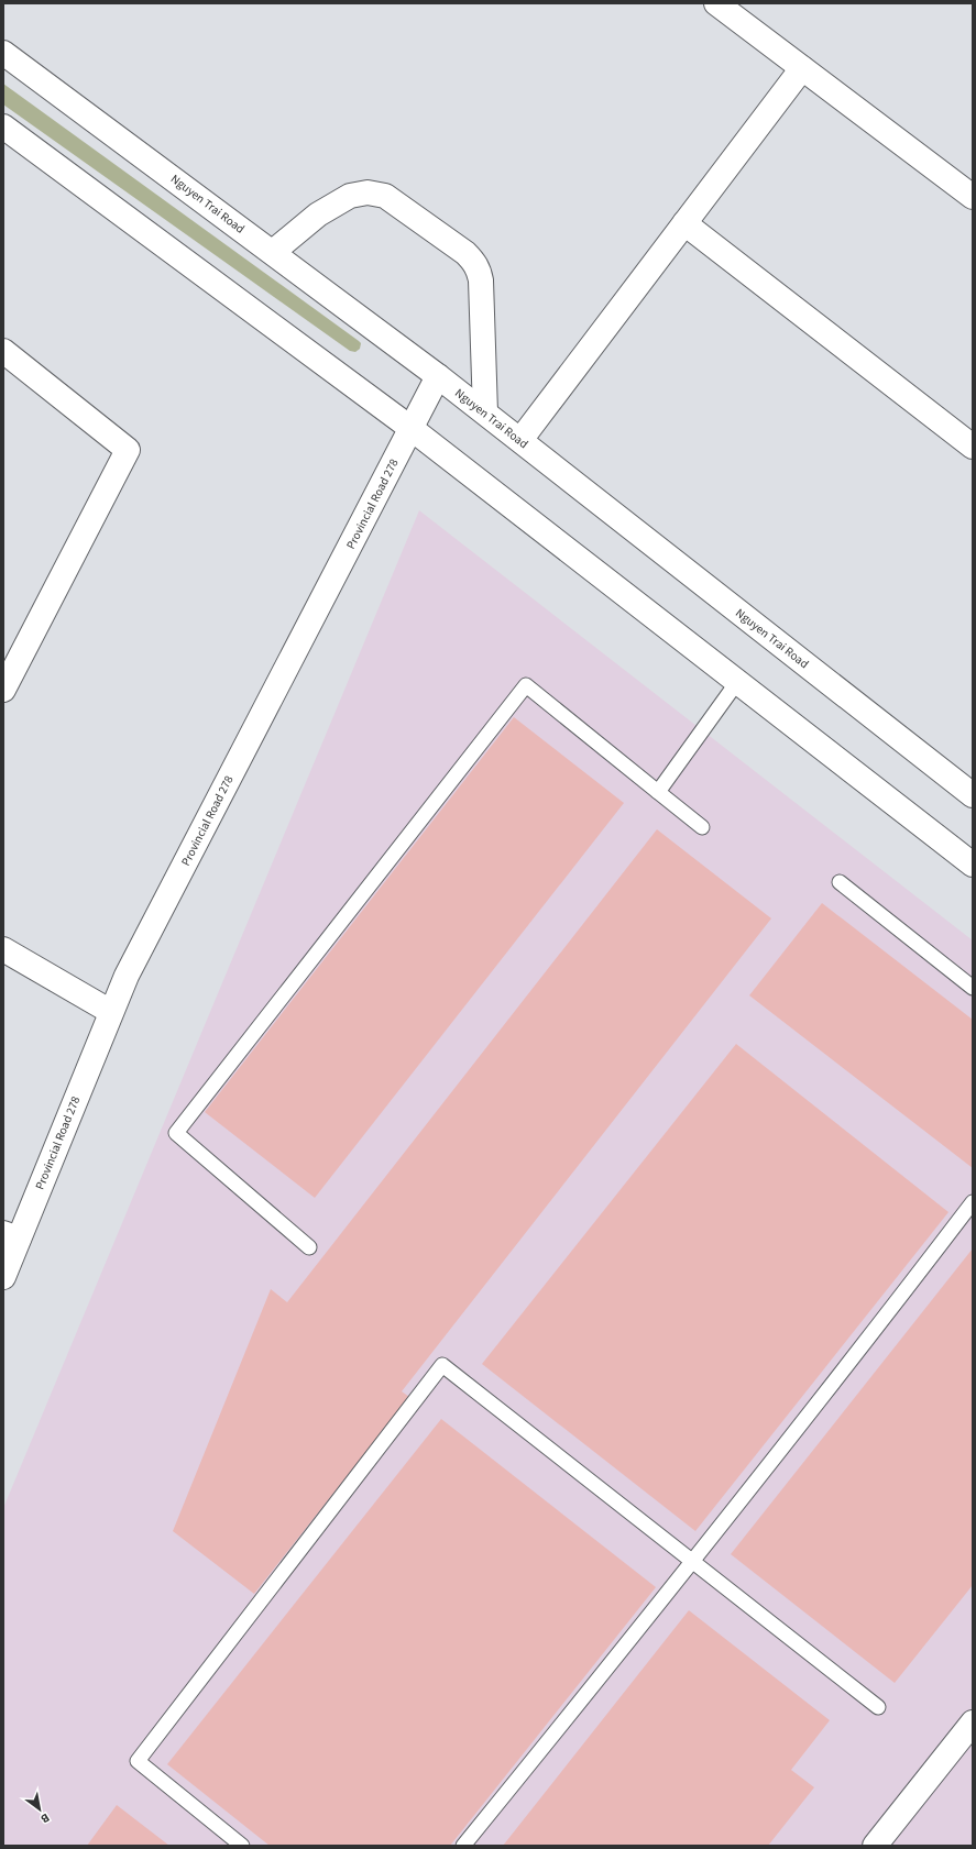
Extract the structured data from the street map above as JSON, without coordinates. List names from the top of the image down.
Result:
{
  "streets": {
    "main road": ["Nguyen Trai Road", "Provincial Road 278"]
  },
  "crossings": [
    ["Nguyen Trai Road", "Provincial Road 278"]
  ],
  "north": "bottom right"
}
